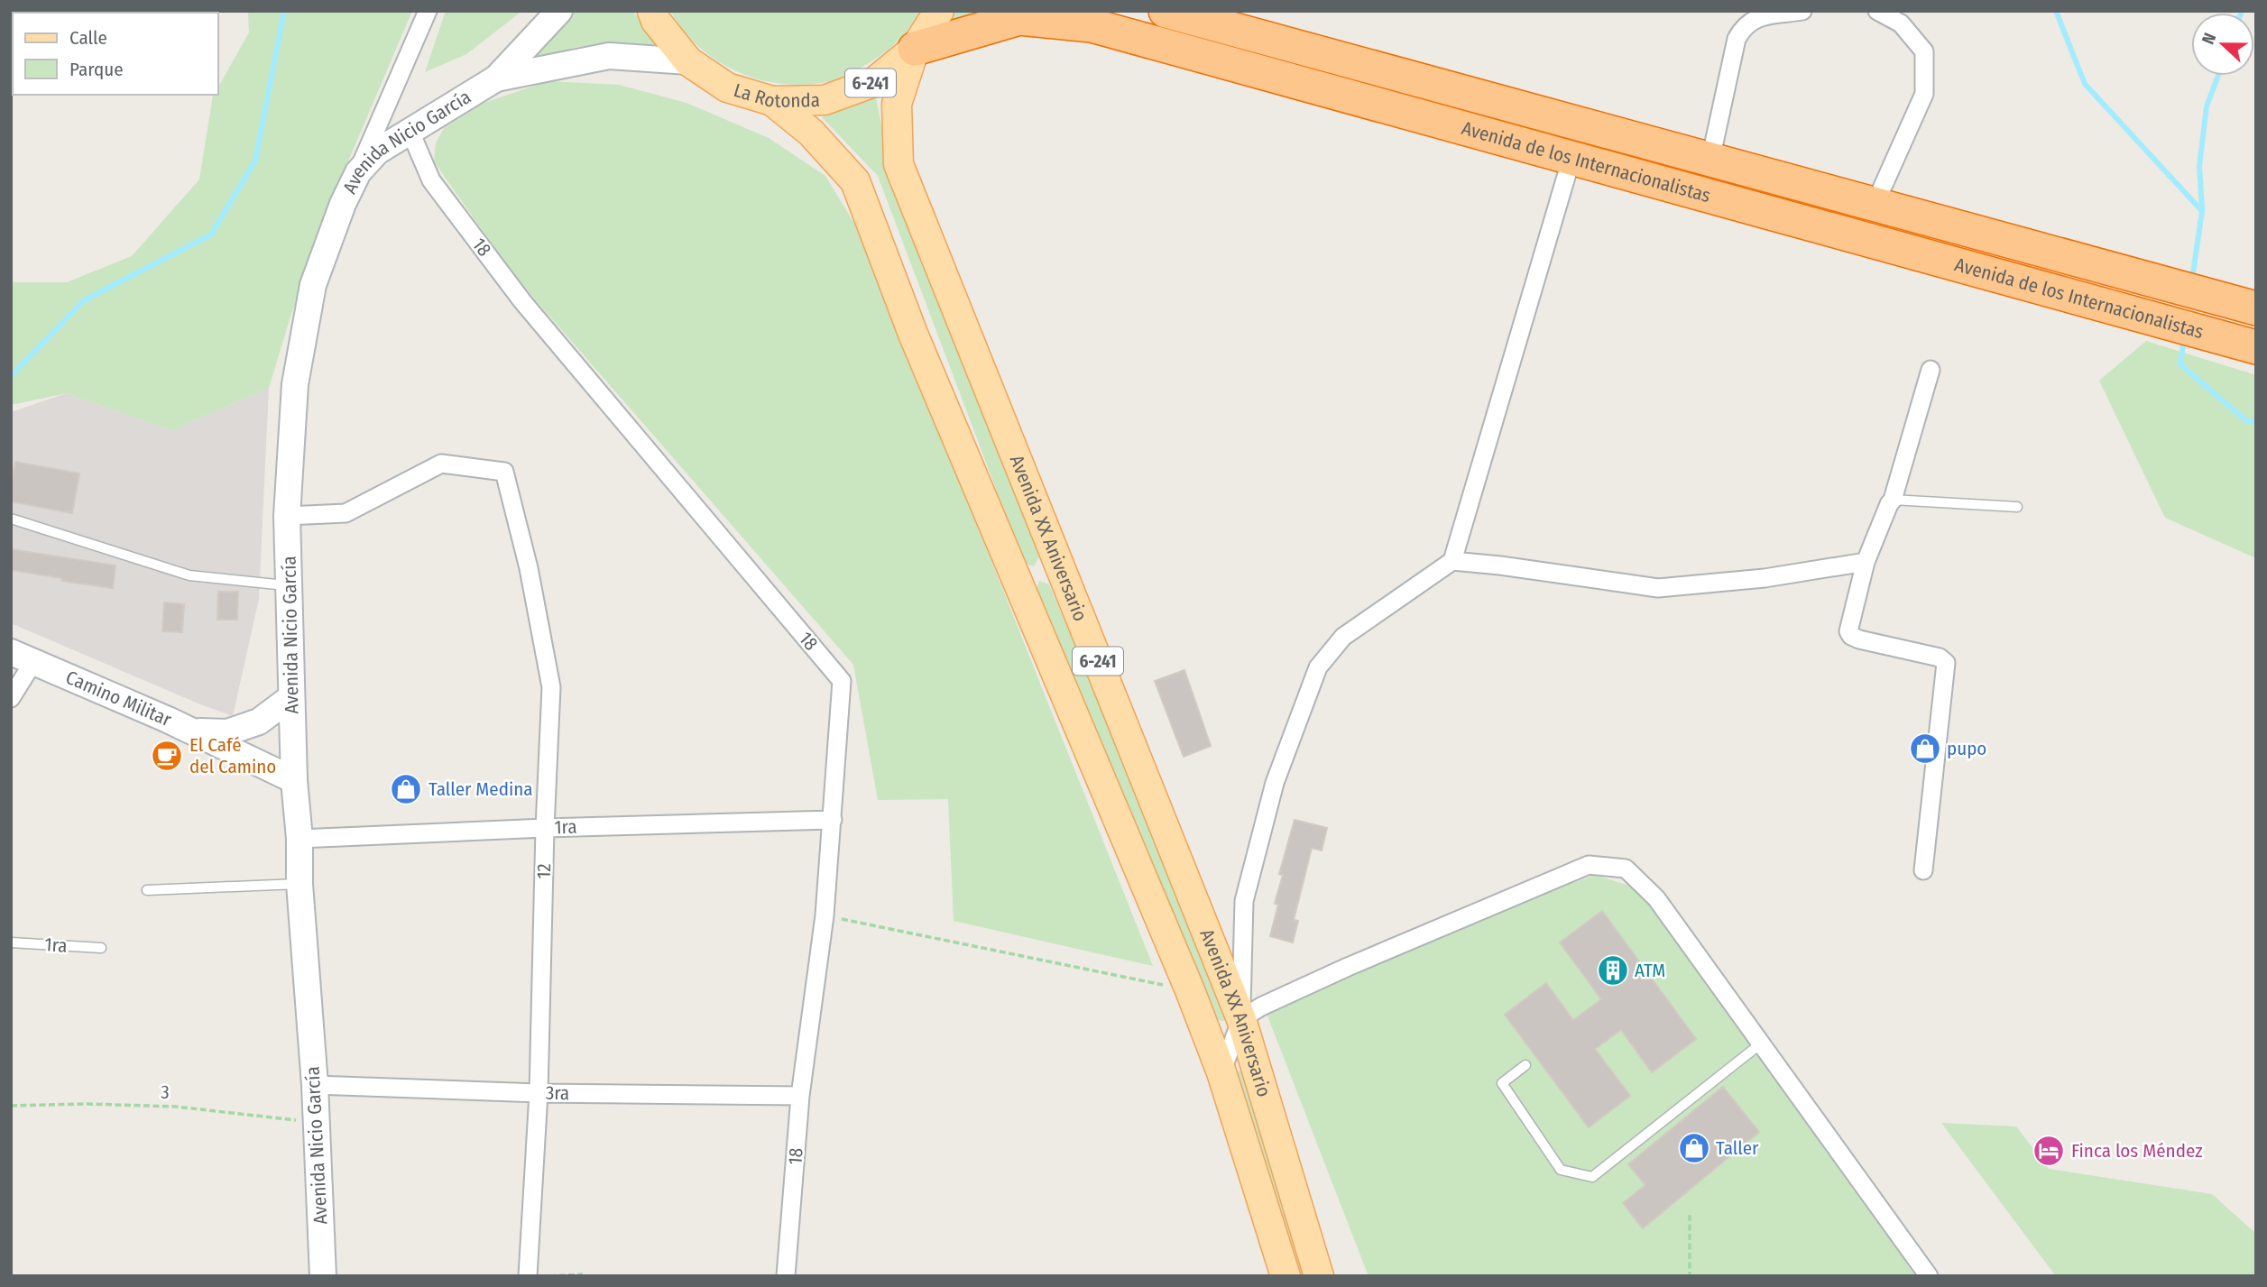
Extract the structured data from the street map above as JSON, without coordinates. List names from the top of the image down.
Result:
{
  "streets": {
    "highway": ["Avenida de los Internacionalistas"],
    "main road": [
      "6-241",
      "La Rotonda",
      "Avenida Nicio García",
      "Avenida XX Aniversario",
      "Camino Militar"
    ],
    "street": [
      "18",
      "1ra",
      "12",
      "3ra"
    ],
    "path": ["3"]
  },
  "crossings": [
    ["La Rotonda", "Avenida de los Internacionalistas"],
    ["La Rotonda", "Avenida XX Aniversario"],
    ["Avenida Nicio García", "18"],
    ["Avenida Nicio García", "Camino Militar"],
    ["Avenida Nicio García", "1ra"],
    ["Avenida Nicio García", "12"],
    ["Avenida Nicio García", "3"],
    ["Avenida Nicio García", "3ra"],
    ["Avenida de los Internacionalistas", "Avenida XX Aniversario"],
    ["18", "1ra"],
    ["18", "3ra"],
    ["1ra", "12"],
    ["12", "3ra"]
  ],
  "places": {
    "shop": ["pupo", "Taller Medina", "Taller"],
    "cafe": ["El Café del Camino"],
    "building": ["ATM"],
    "hotel": ["Finca los Méndez"]
  },
  "legend": ["Calle", "Parque"],
  "north": "left"
}
